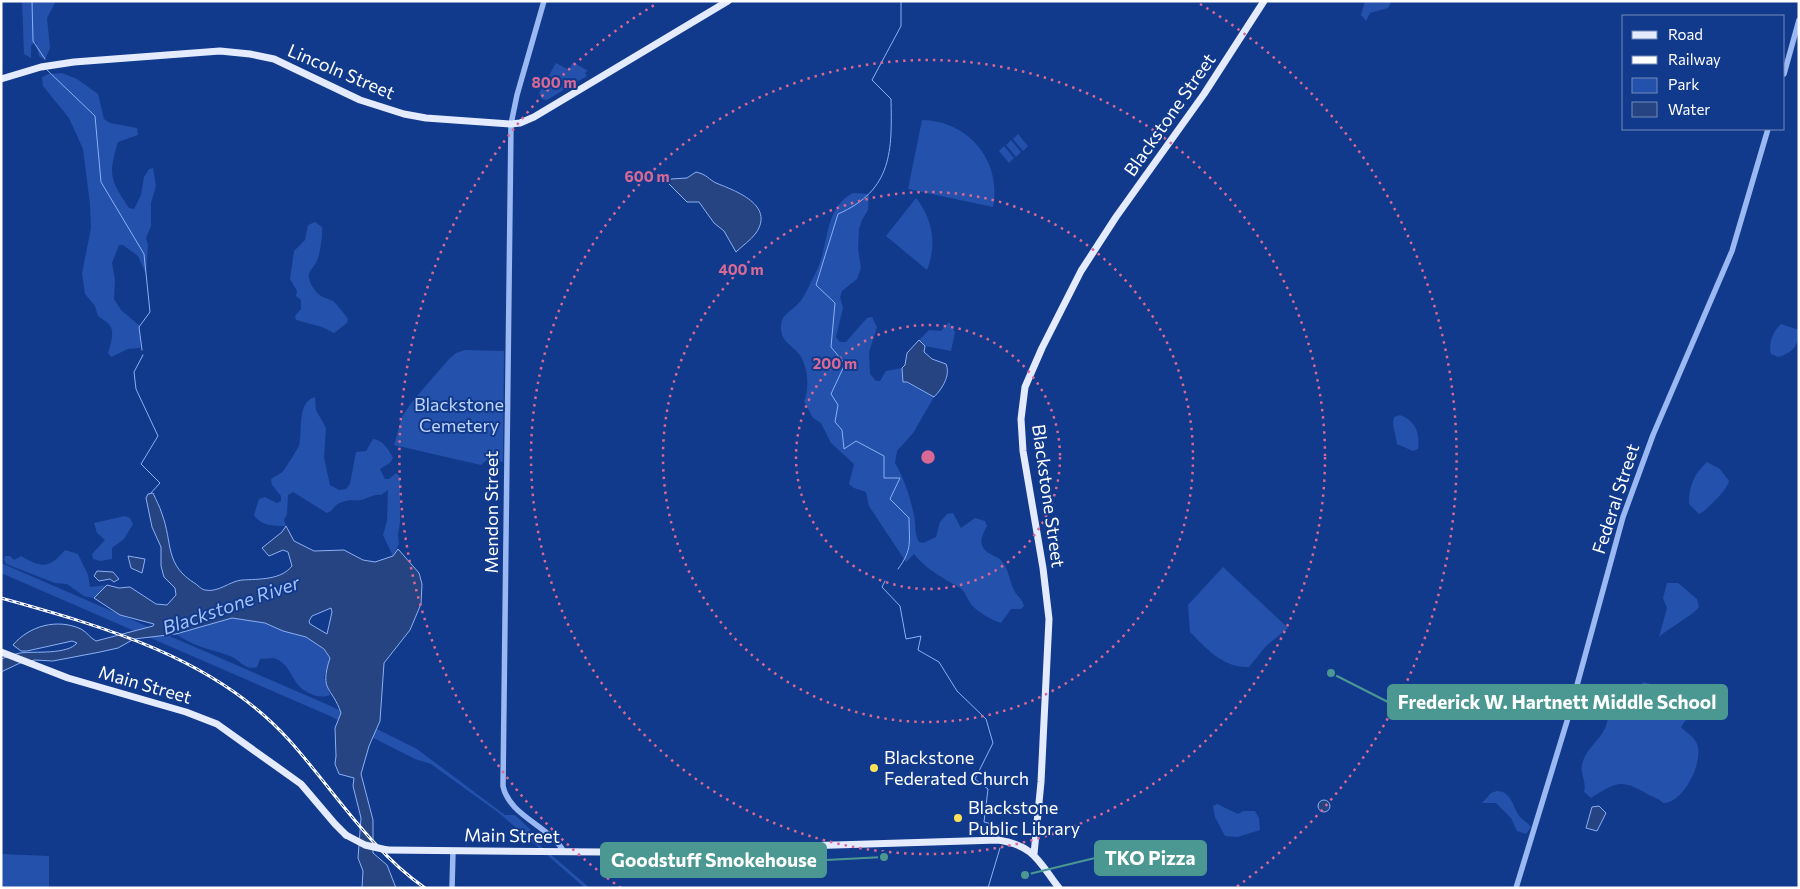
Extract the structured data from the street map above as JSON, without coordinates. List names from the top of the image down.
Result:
{
  "streets": {
    "main road": ["Lincoln Street", "Blackstone Street", "Main Street"],
    "street": ["Federal Street", "Mendon Street"]
  },
  "crossings": [
    ["Lincoln Street", "Mendon Street"],
    ["Blackstone Street", "Main Street"],
    ["Mendon Street", "Main Street"]
  ],
  "water": ["Blackstone River"],
  "parks": ["Blackstone Cemetery"],
  "places": [
    "Frederick W. Hartnett Middle School",
    "Blackstone Federated Church",
    "Blackstone Public Library",
    "Goodstuff Smokehouse",
    "TKO Pizza"
  ],
  "legend": [
    "Road",
    "Railway",
    "Park",
    "Water"
  ],
  "rings": [
    "800 m",
    "600 m",
    "400 m",
    "200 m"
  ]
}
